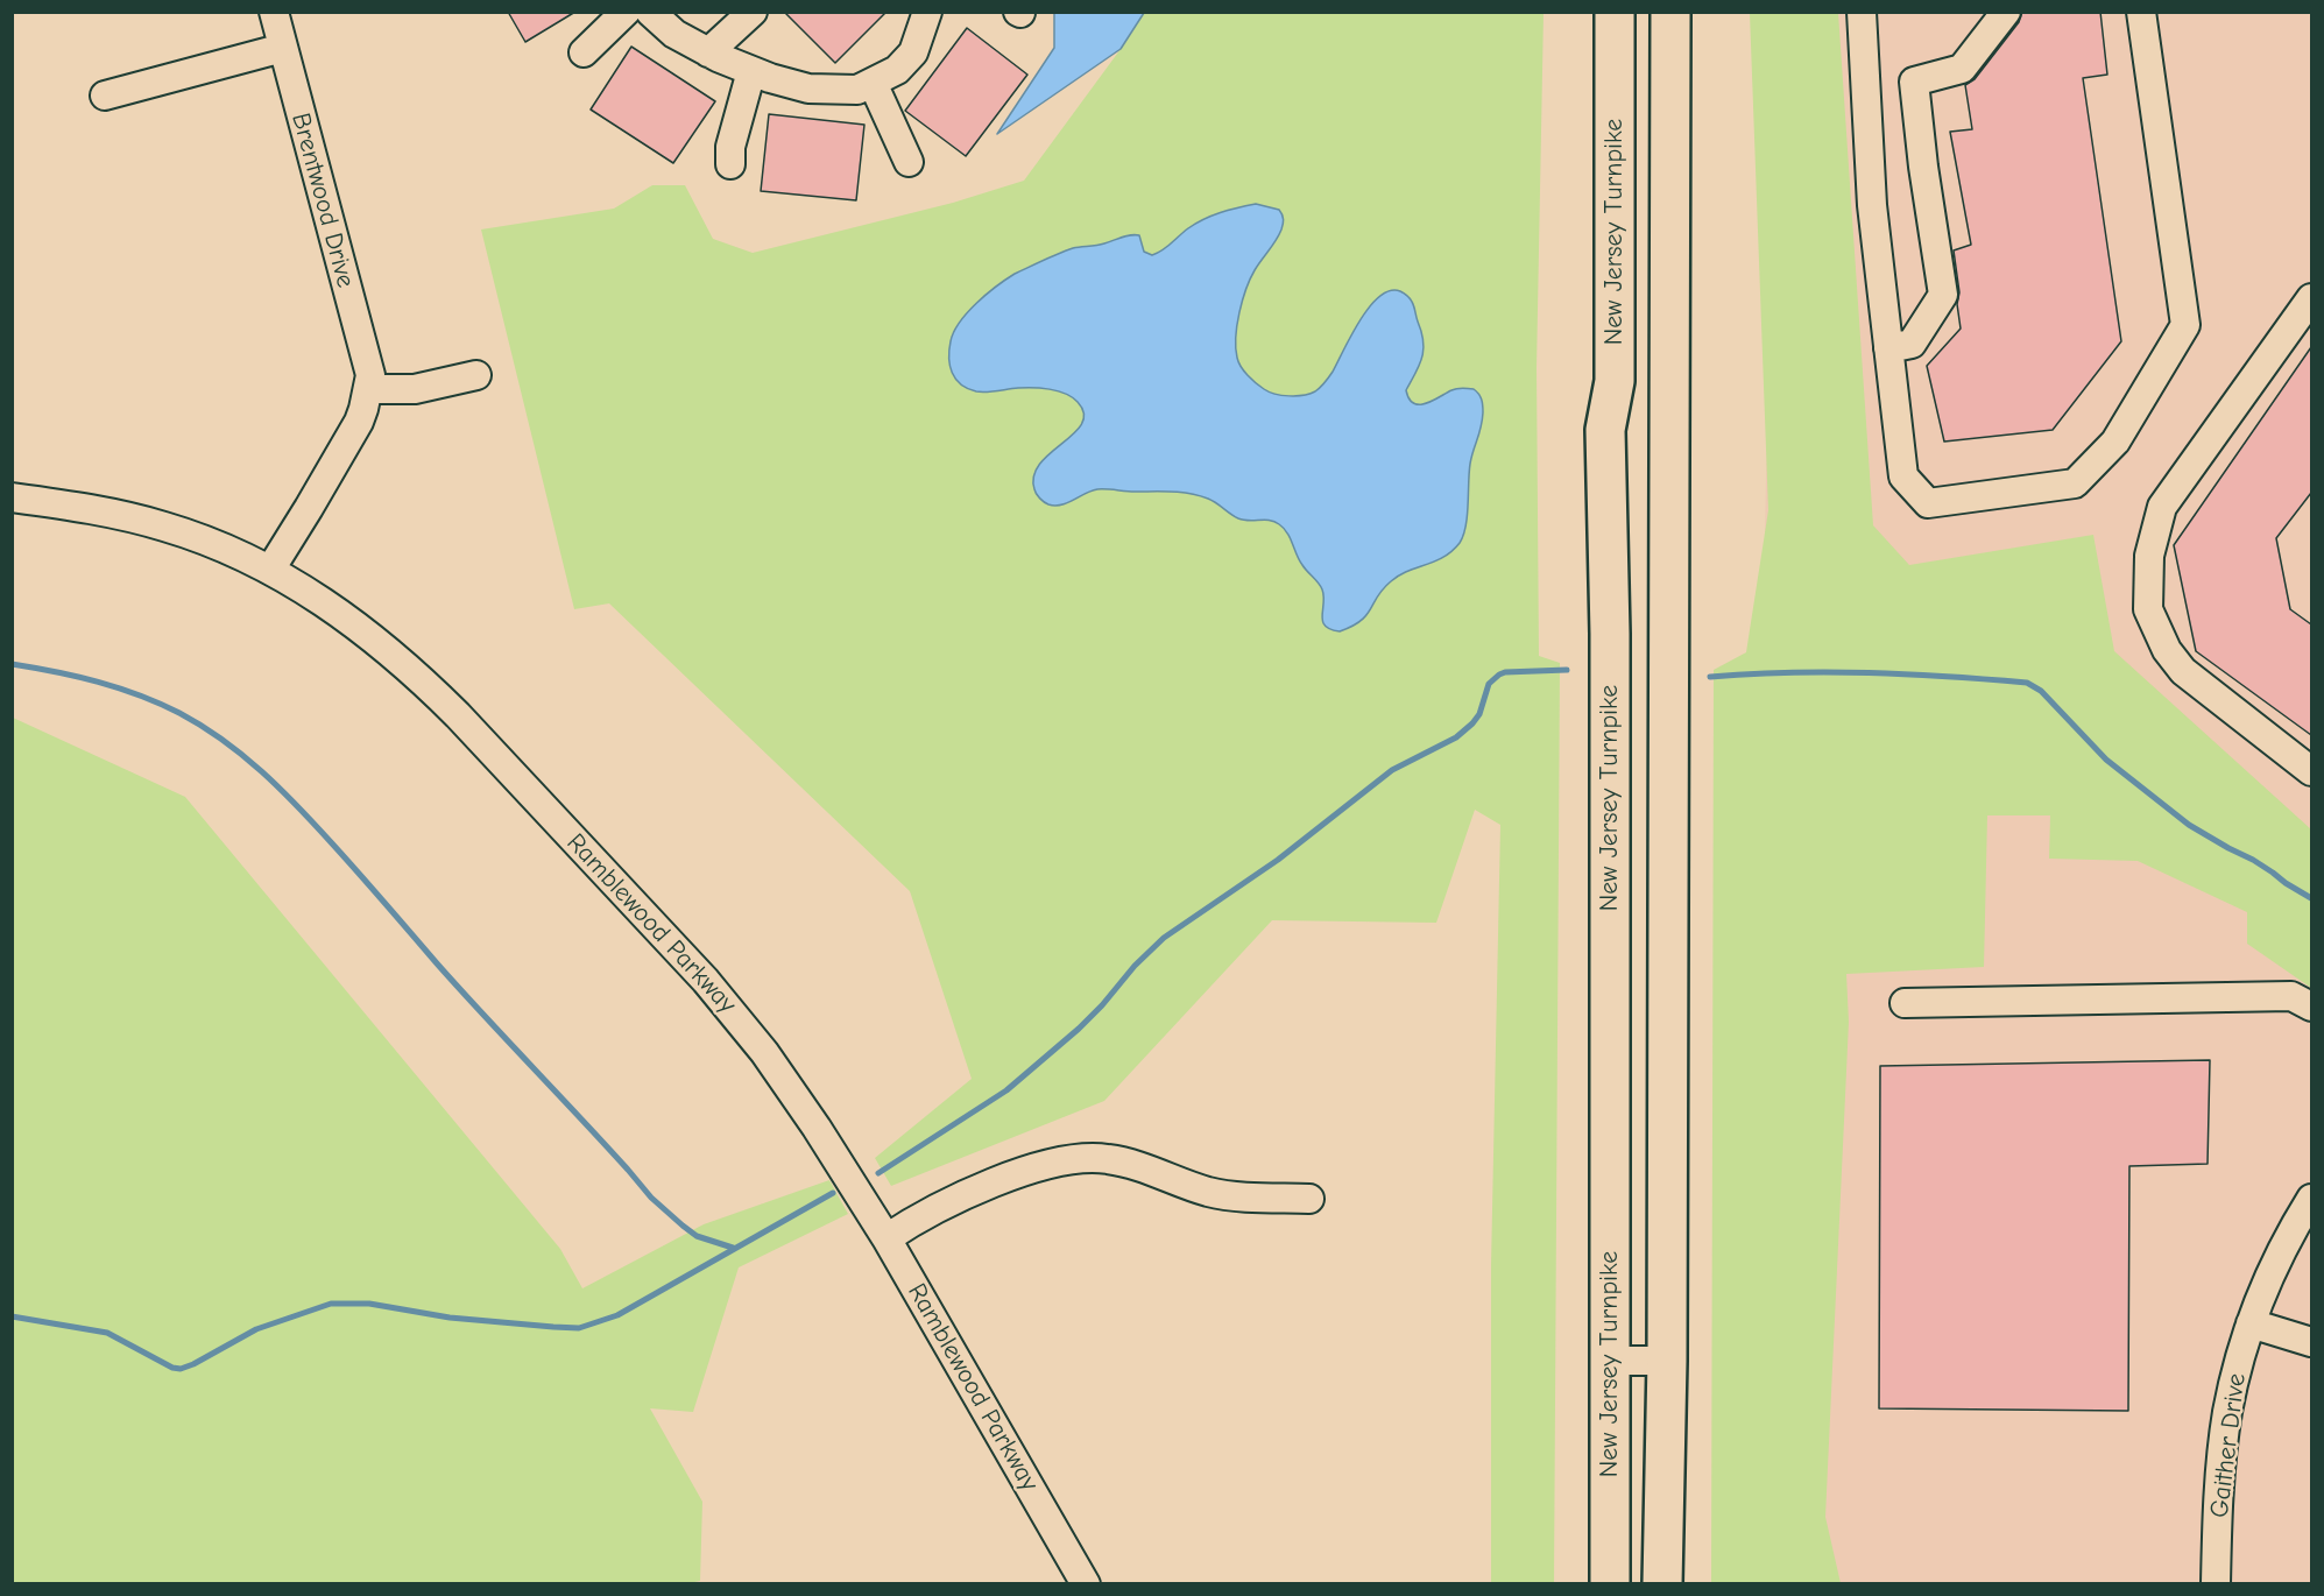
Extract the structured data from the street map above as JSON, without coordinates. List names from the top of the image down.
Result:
{
  "streets": {
    "highway": ["New Jersey Turnpike"],
    "street": ["Brentwood Drive", "Ramblewood Parkway", "Gaither Drive"]
  },
  "crossings": [
    ["Brentwood Drive", "Ramblewood Parkway"]
  ]
}
